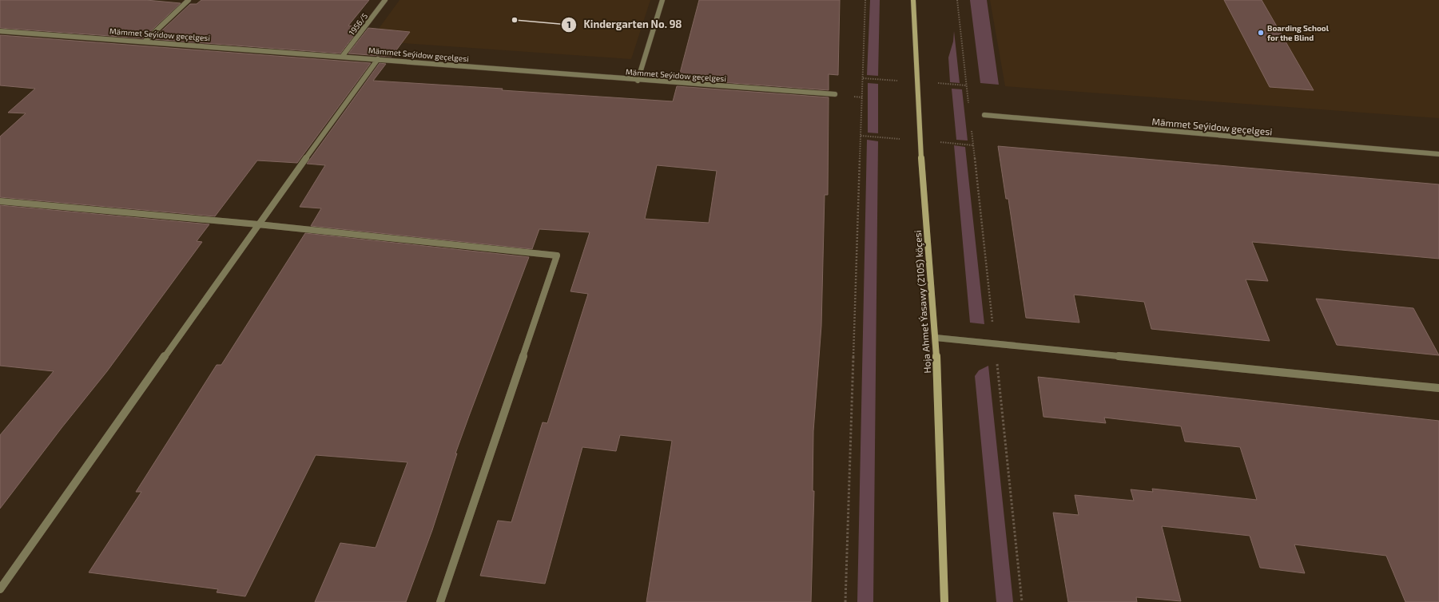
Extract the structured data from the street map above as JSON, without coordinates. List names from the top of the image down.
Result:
{
  "streets": {
    "street": ["1956/5", "Mämmet Seýidow geçelgesi", "Hoja Ahmet Ýasawy (2105) köçesi"]
  },
  "crossings": [
    ["1956/5", "Mämmet Seýidow geçelgesi"]
  ],
  "places": ["Kindergarten No. 98", "Boarding School for the Blind"]
}
